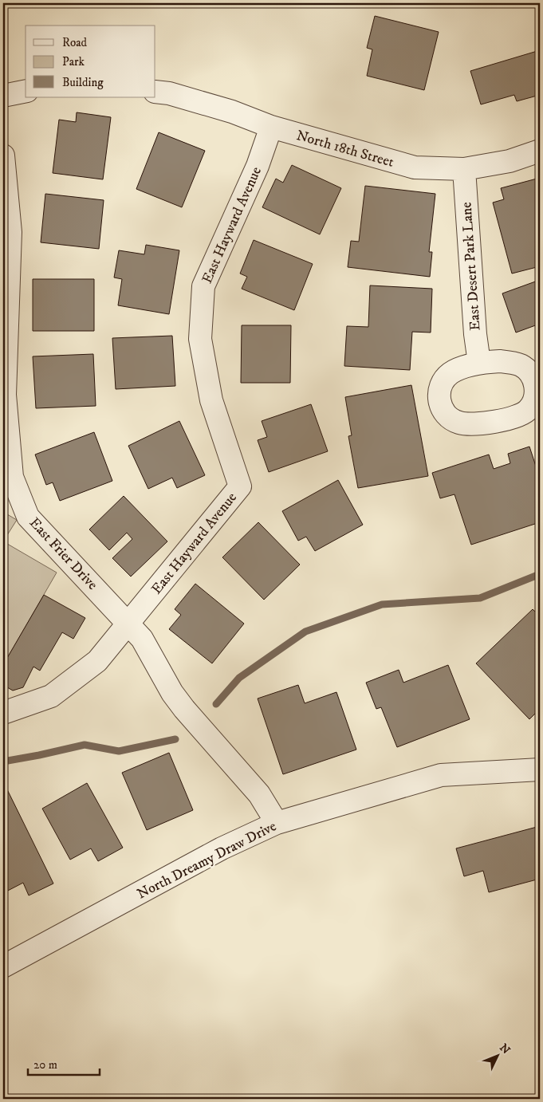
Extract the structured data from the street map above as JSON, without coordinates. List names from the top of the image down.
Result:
{
  "streets": {
    "street": [
      "North 18th Street",
      "East Hayward Avenue",
      "East Desert Park Lane",
      "East Frier Drive",
      "North Dreamy Draw Drive"
    ]
  },
  "crossings": [
    ["North 18th Street", "East Hayward Avenue"],
    ["North 18th Street", "East Desert Park Lane"],
    ["East Hayward Avenue", "East Frier Drive"],
    ["East Frier Drive", "North Dreamy Draw Drive"]
  ],
  "legend": ["Road", "Park", "Building"],
  "scale_bar": "20 m",
  "north": "top right"
}
